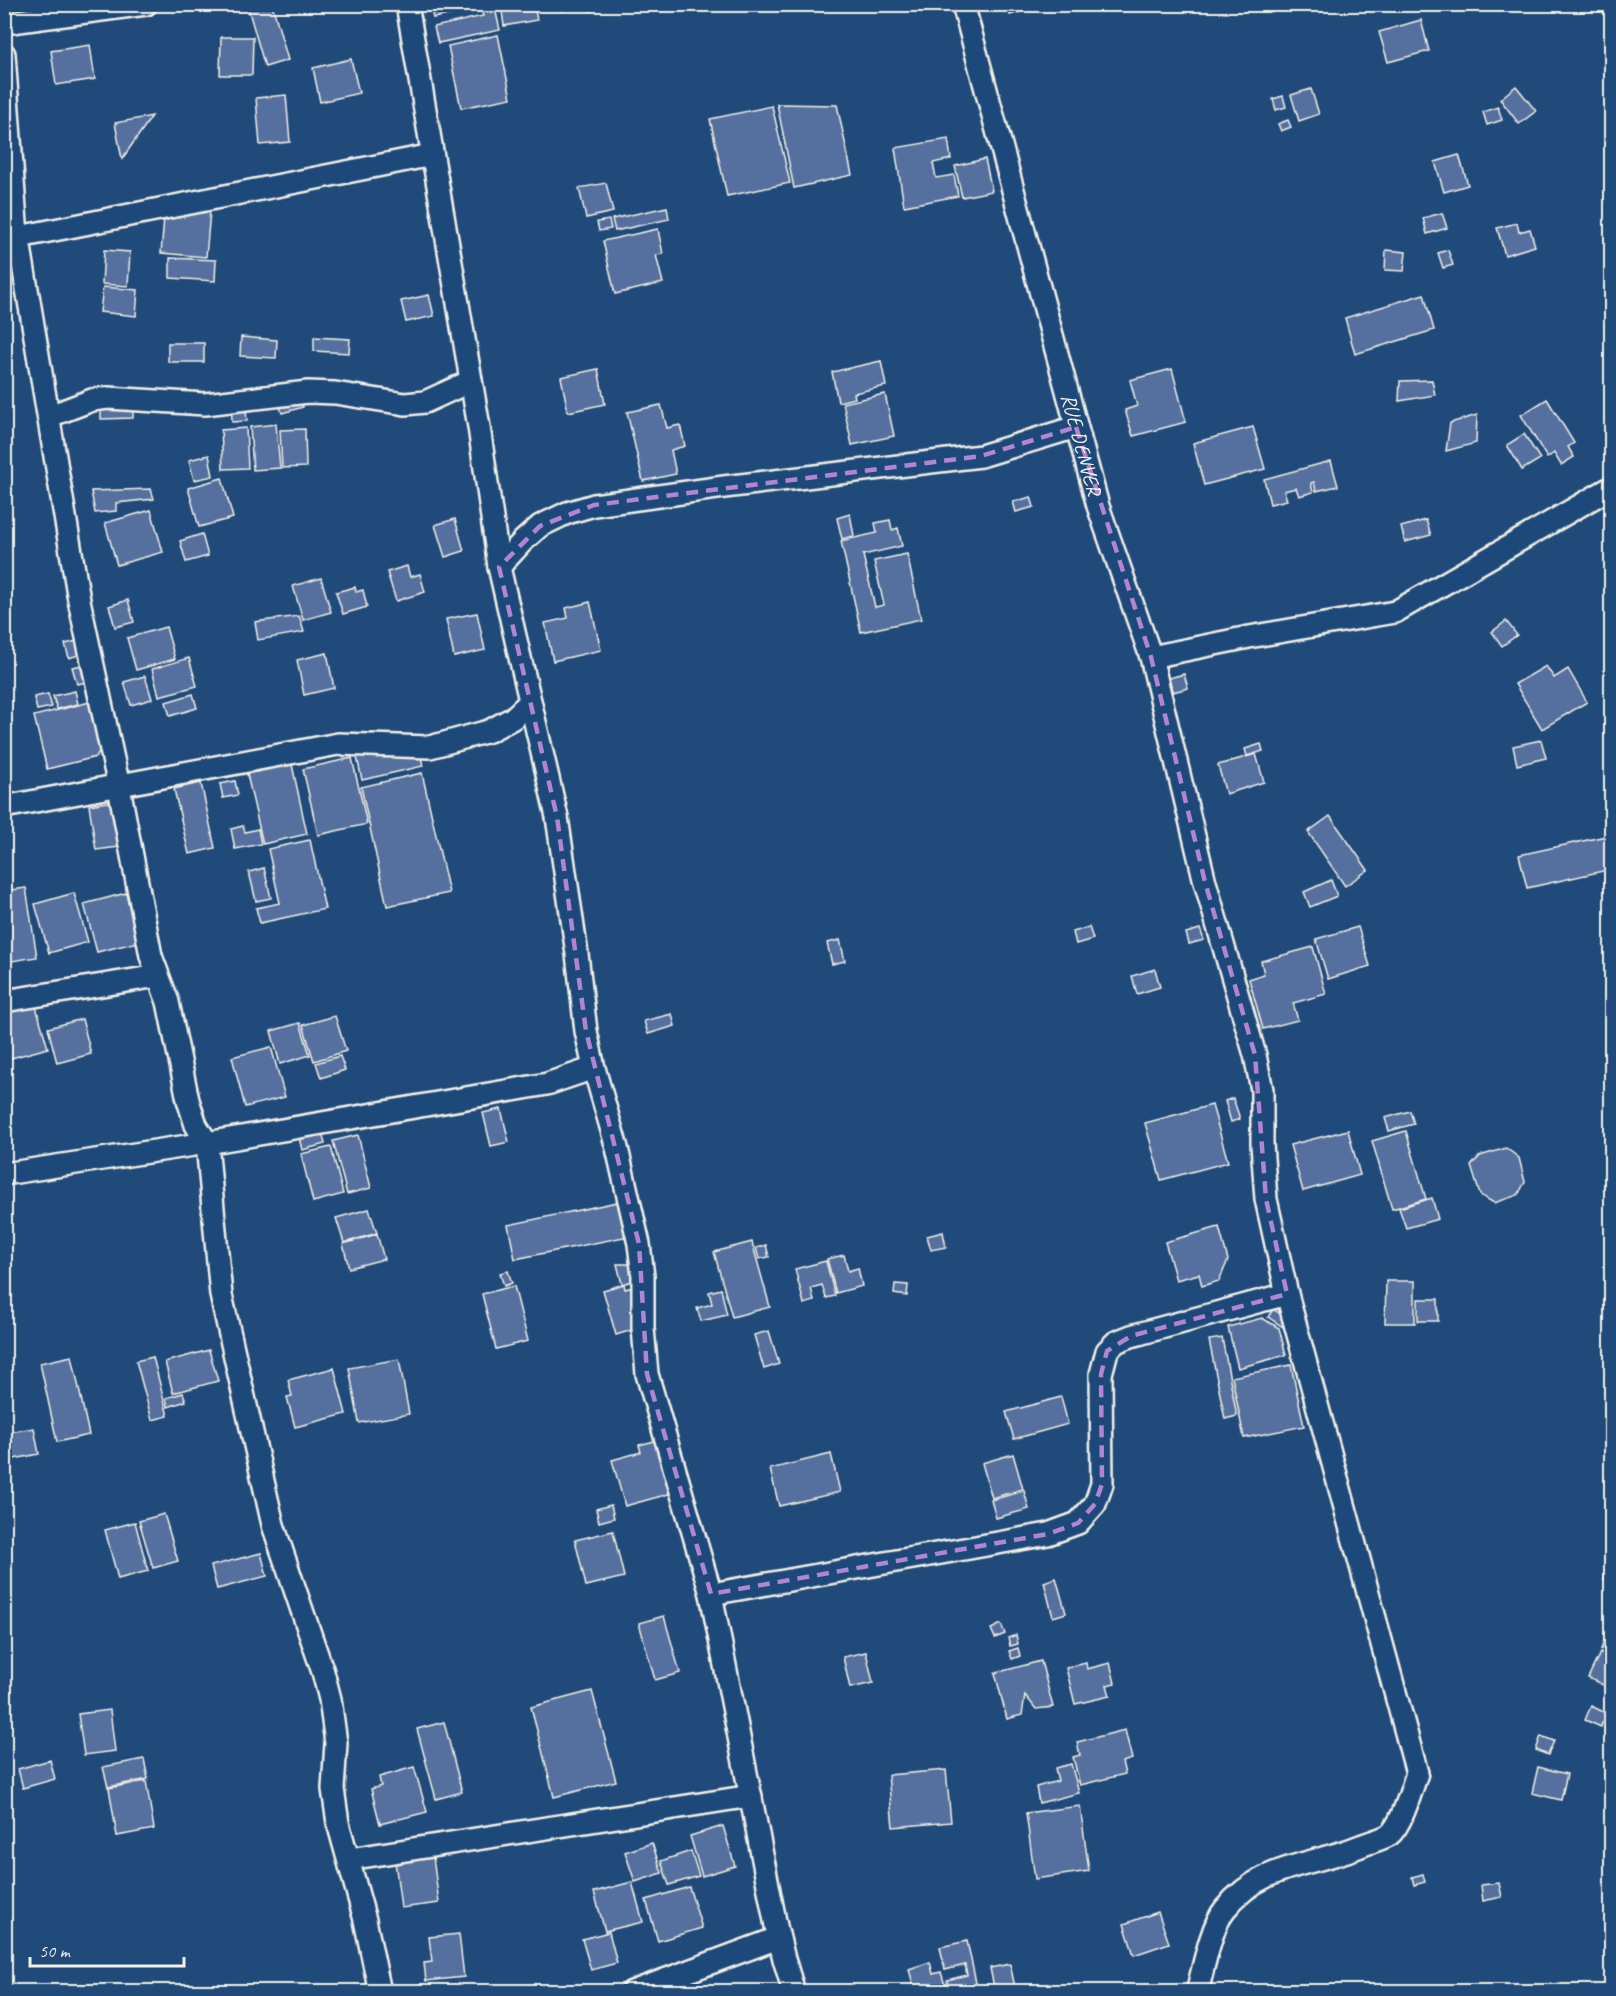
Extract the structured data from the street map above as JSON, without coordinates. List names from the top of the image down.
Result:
{
  "streets": {
    "street": ["RUE DENVER"]
  },
  "scale_bar": "50 m"
}
